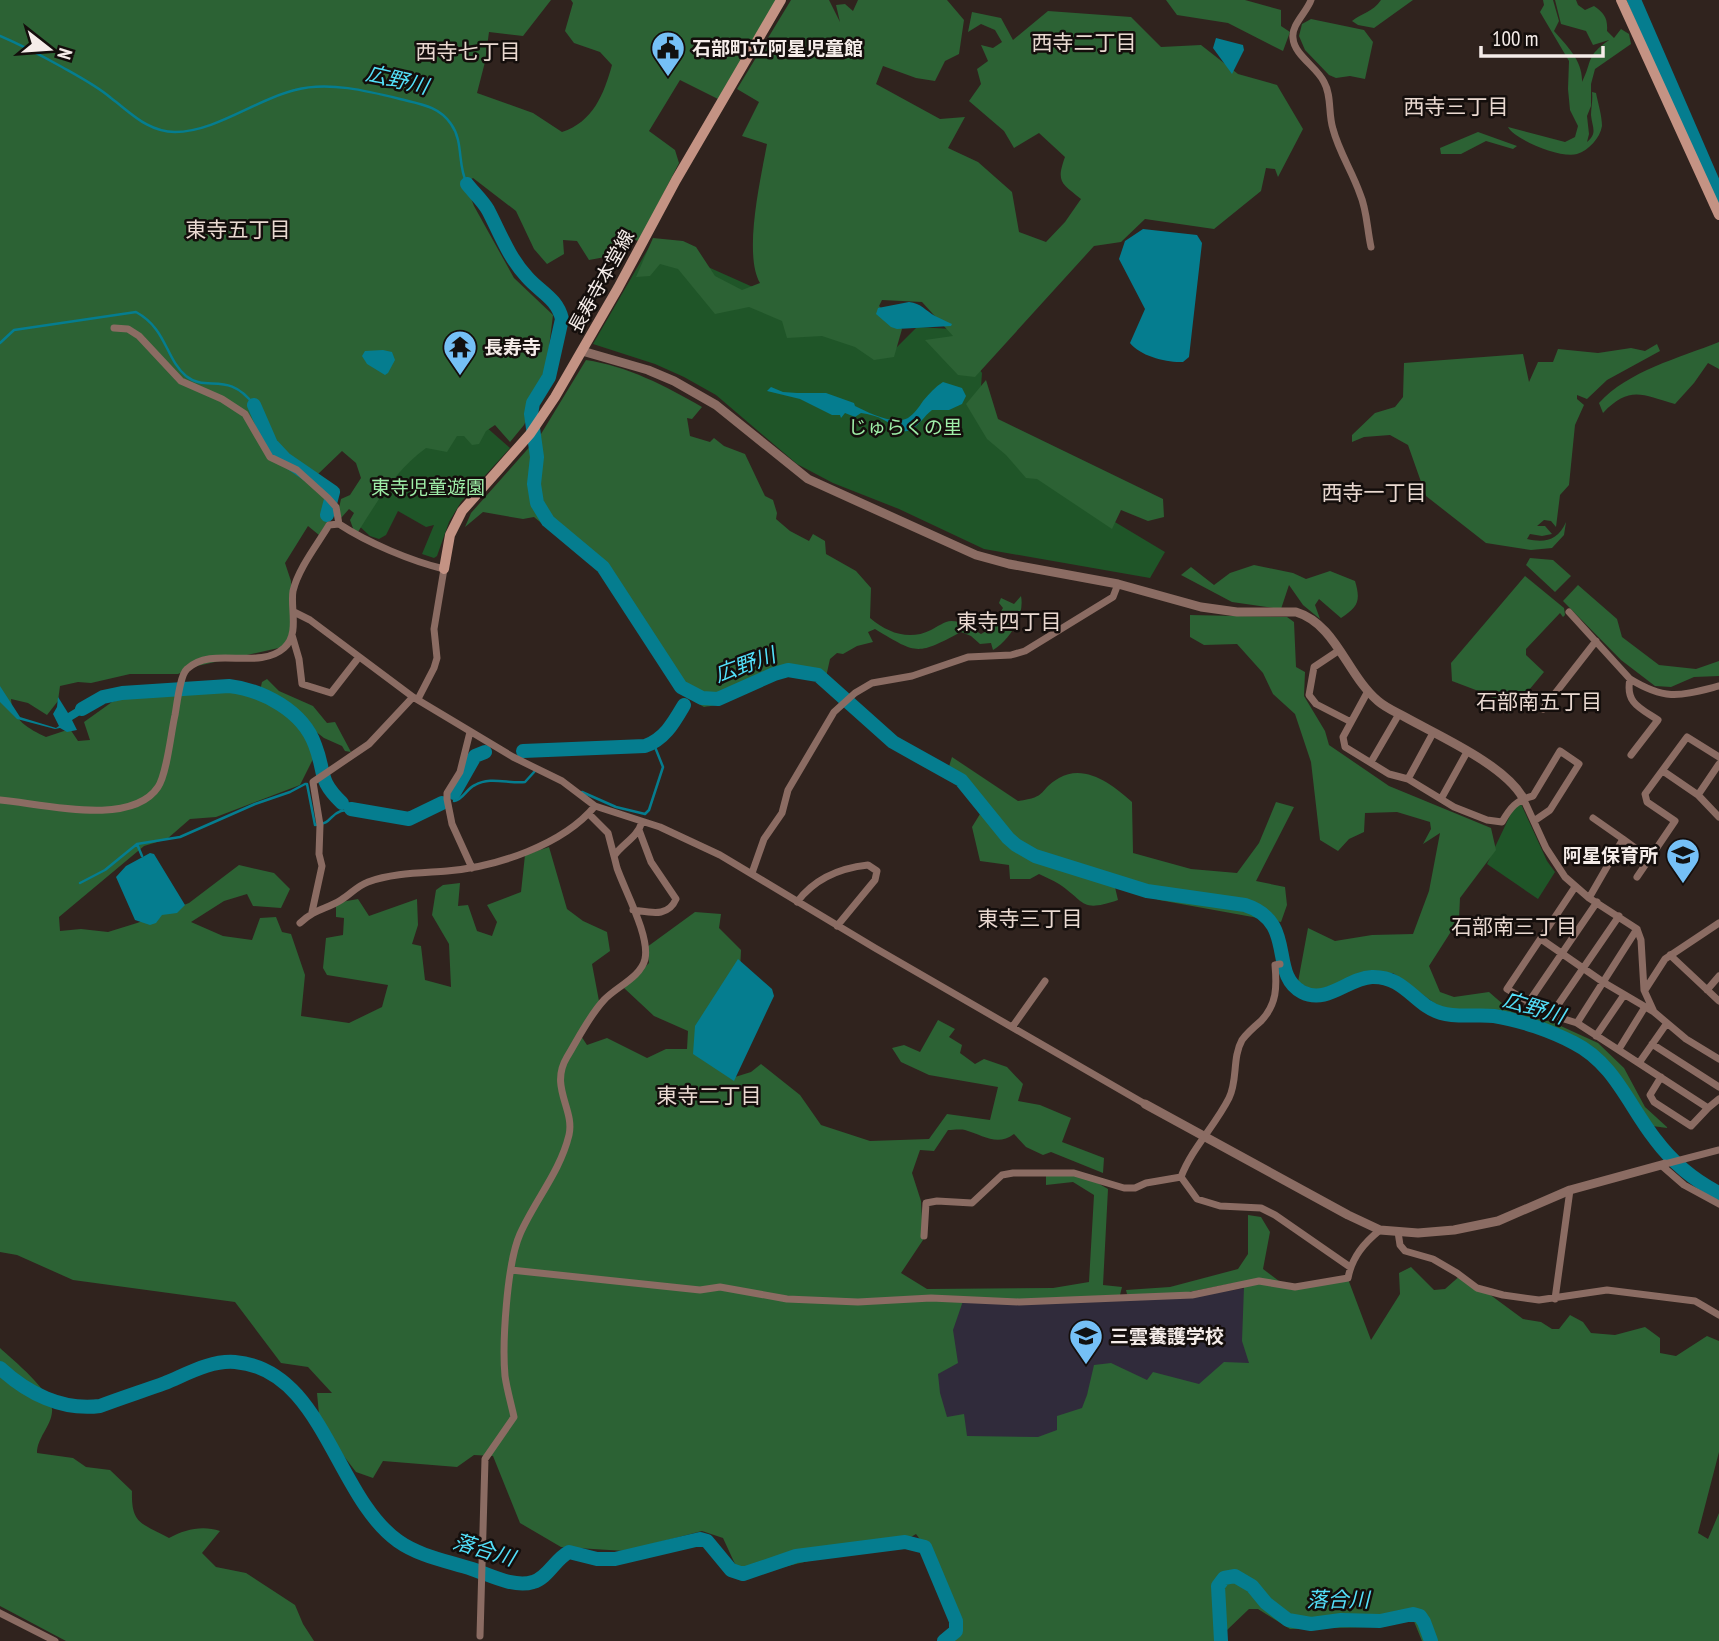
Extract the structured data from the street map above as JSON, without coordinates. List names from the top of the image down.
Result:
{
  "streets": {
    "main road": ["長寿寺本堂線"]
  },
  "districts": [
    "西寺二丁目",
    "西寺七丁目",
    "西寺三丁目",
    "東寺五丁目",
    "西寺一丁目",
    "東寺四丁目",
    "石部南五丁目",
    "東寺三丁目",
    "石部南三丁目",
    "東寺二丁目"
  ],
  "water": ["広野川", "落合川"],
  "parks": ["じゅらくの里", "東寺児童遊園"],
  "places": {
    "public building": ["石部町立阿星児童館"],
    "temple": ["長寿寺"],
    "school or university": ["阿星保育所", "三雲養護学校"]
  },
  "scale_bar": "100 m",
  "north": "right"
}
